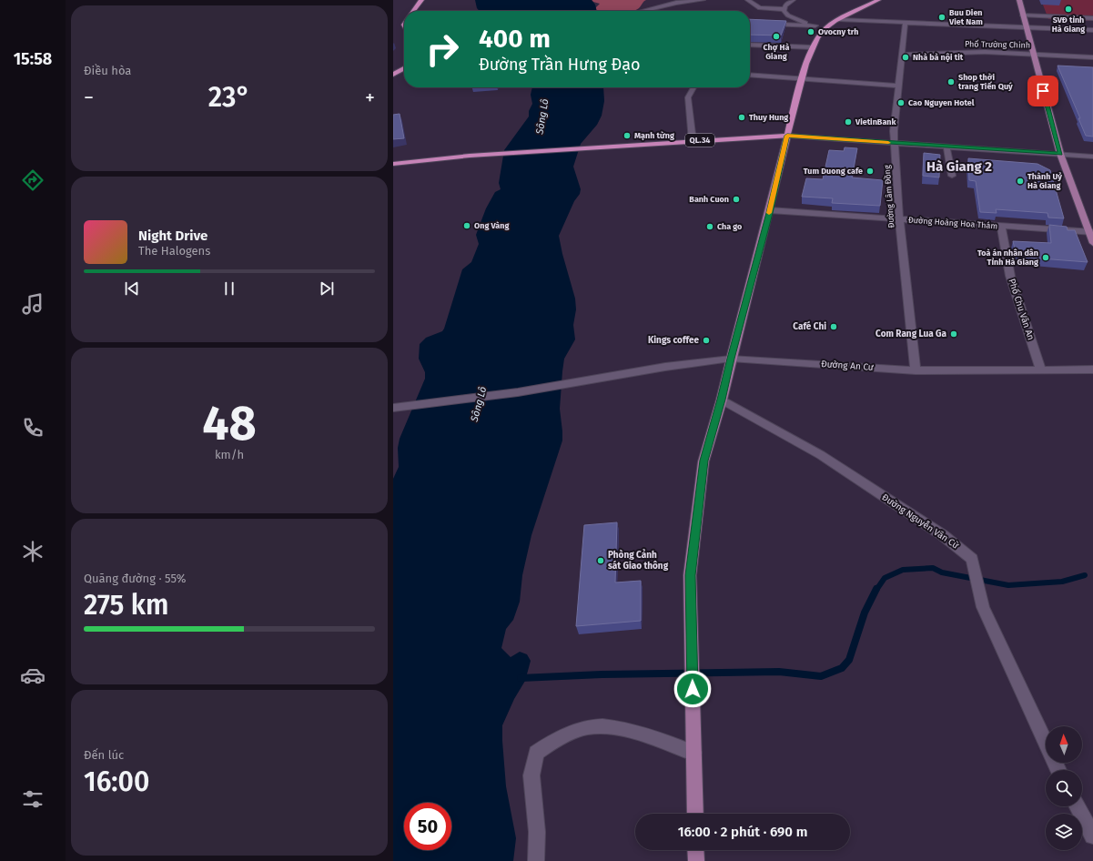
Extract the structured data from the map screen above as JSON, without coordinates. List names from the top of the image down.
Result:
{
  "streets": {
    "highway": ["QL.34"],
    "street": [
      "Phố Trường Chinh",
      "Đường Lâm Đồng",
      "Đường Hoàng Hoa Thám",
      "Phố Chu Văn An",
      "Đường An Cư",
      "Đường Nguyễn Văn Cừ"
    ]
  },
  "crossings": [
    ["Phố Trường Chinh", "Đường Lâm Đồng"],
    ["Đường Lâm Đồng", "Đường Hoàng Hoa Thám"],
    ["Đường Lâm Đồng", "Đường An Cư"],
    ["Đường Hoàng Hoa Thám", "Phố Chu Văn An"],
    ["Phố Chu Văn An", "Đường An Cư"]
  ],
  "districts": ["Hà Giang 2"],
  "water": ["Sông Lô"],
  "places": [
    "SVĐ tỉnh Hà Giang",
    "Buu Dien Viet Nam",
    "Ovocny trh",
    "Chợ Hà Giang",
    "Nhà bà nội tit",
    "Shop thời trang Tiến Quý",
    "Cao Nguyen Hotel",
    "Thuy Hung",
    "VietinBank",
    "Mạnh từng",
    "Tum Duong cafe",
    "Thành Uỷ Hà Giang",
    "Banh Cuon",
    "Ong Vàng",
    "Cha go",
    "Toà án nhân dân Tỉnh Hà Giang",
    "Café Chi",
    "Com Rang Lua Ga",
    "Kings coffee",
    "Phòng Cảnh sát Giao thông"
  ],
  "north": "top",
  "page": {
    "tabs": "15:58",
    "tile": [
      "Điều hòa",
      ["48", "km/h"],
      ["Quãng đường · 55%", "275 km"],
      ["Đến lúc", "16:00"]
    ],
    "turn": ["400 m", "Đường Trần Hưng Đạo"],
    "heat": ["−", "23°", "+"],
    "song": ["Night Drive", "The Halogens"],
    "limit": "50",
    "trip": "16:00 · 2 phút · 690 m"
  }
}
